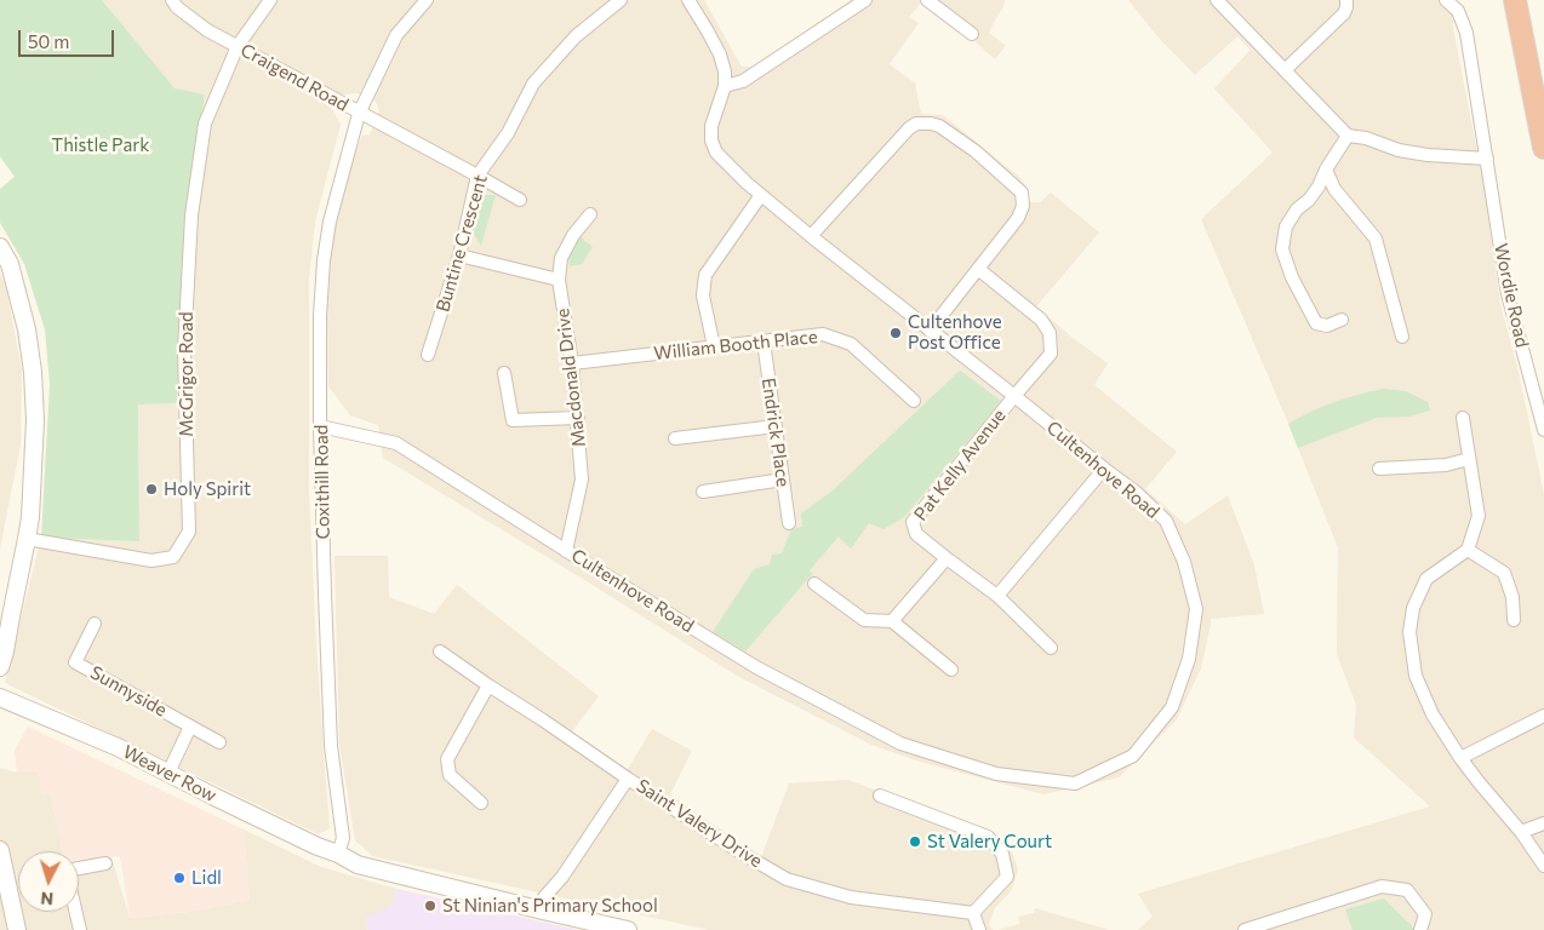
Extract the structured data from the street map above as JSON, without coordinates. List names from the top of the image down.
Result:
{
  "streets": {
    "street": [
      "Craigend Road",
      "Buntine Crescent",
      "Wordie Road",
      "William Booth Place",
      "McGrigor Road",
      "Macdonald Drive",
      "Endrick Place",
      "Pat Kelly Avenue",
      "Cultenhove Road",
      "Coxithill Road",
      "Sunnyside",
      "Weaver Row",
      "Saint Valery Drive"
    ]
  },
  "crossings": [
    ["Craigend Road", "Buntine Crescent"],
    ["Craigend Road", "McGrigor Road"],
    ["Craigend Road", "Coxithill Road"],
    ["William Booth Place", "Macdonald Drive"],
    ["William Booth Place", "Endrick Place"],
    ["Macdonald Drive", "Cultenhove Road"],
    ["Pat Kelly Avenue", "Cultenhove Road"],
    ["Cultenhove Road", "Coxithill Road"],
    ["Coxithill Road", "Weaver Row"]
  ],
  "parks": ["Thistle Park"],
  "places": [
    "Cultenhove Post Office",
    "Holy Spirit",
    "St Valery Court",
    "Lidl",
    "St Ninian's Primary School"
  ],
  "scale_bar": "50 m",
  "north": "bottom"
}
